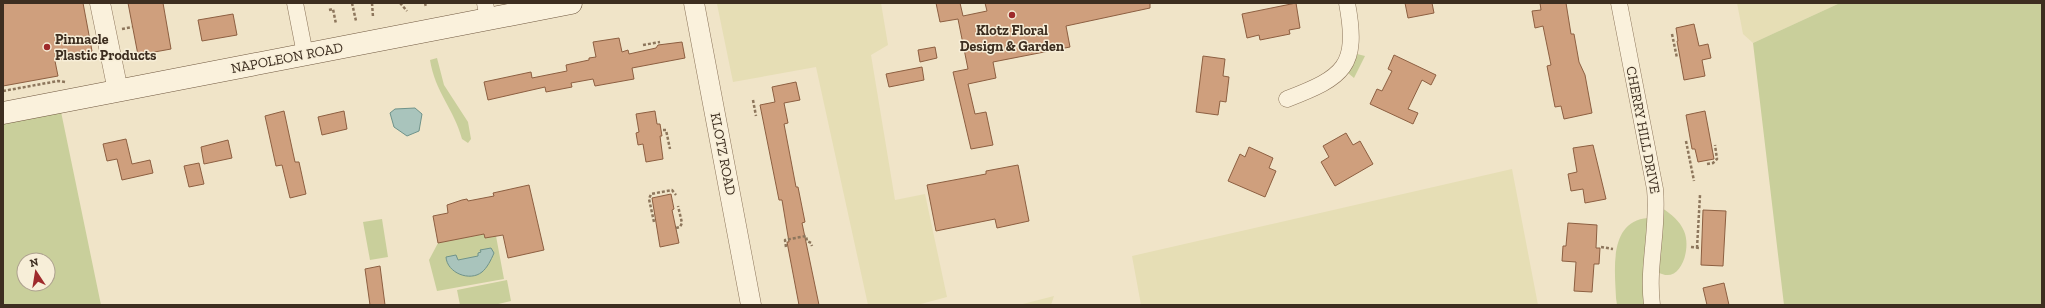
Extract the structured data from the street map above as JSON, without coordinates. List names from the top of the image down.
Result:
{
  "streets": {
    "main road": ["NAPOLEON ROAD"],
    "street": ["CHERRY HILL DRIVE", "KLOTZ ROAD"]
  },
  "places": ["Klotz Floral Design & Garden", "Pinnacle Plastic Products"],
  "north": "top"
}
